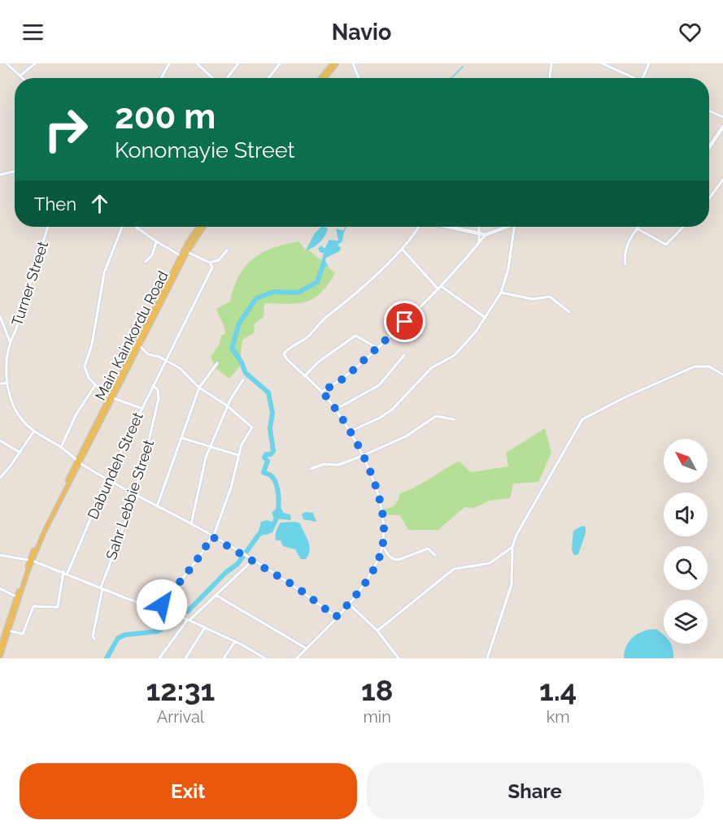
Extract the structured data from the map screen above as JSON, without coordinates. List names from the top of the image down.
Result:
{
  "streets": {
    "main road": ["Main Kainkordu Road"],
    "street": ["Turner Street", "Dabundeh Street", "Sahr Lebbie Street"]
  },
  "crossings": [
    ["Turner Street", "Main Kainkordu Road"],
    ["Turner Street", "Dabundeh Street"],
    ["Turner Street", "Sahr Lebbie Street"],
    ["Dabundeh Street", "Sahr Lebbie Street"]
  ],
  "north": "top left",
  "page": {
    "header": "Navio",
    "turn": ["200 m", "Konomayie Street"],
    "then": "Then",
    "eta": [
      "12:31",
      "Arrival",
      "18",
      "min",
      "1.4",
      "km"
    ],
    "buttons": ["Exit", "Share"]
  }
}
